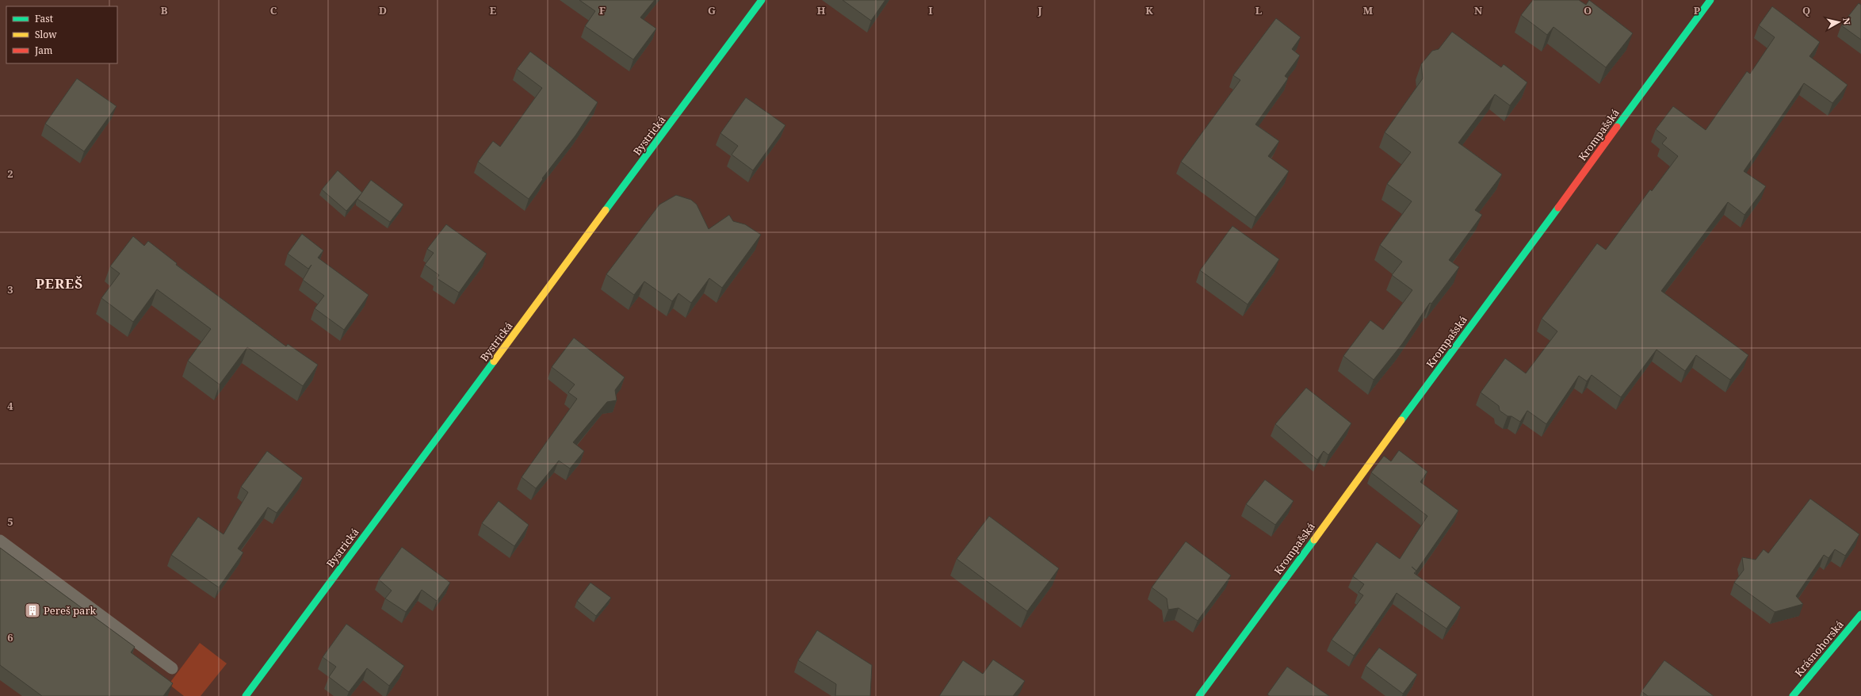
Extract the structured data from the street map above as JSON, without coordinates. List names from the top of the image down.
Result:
{
  "streets": {
    "street": ["Krompašská", "Bystrická", "Krásnohorská"]
  },
  "districts": ["PEREŠ"],
  "places": {
    "building": ["Pereš park"]
  },
  "legend": ["Fast", "Slow", "Jam"],
  "north": "right",
  "grid": {
    "columns": [
      "B",
      "C",
      "D",
      "E",
      "F",
      "G",
      "H",
      "I",
      "J",
      "K",
      "L",
      "M",
      "N",
      "O",
      "P",
      "Q"
    ],
    "rows": [
      "2",
      "3",
      "4",
      "5",
      "6"
    ]
  }
}
